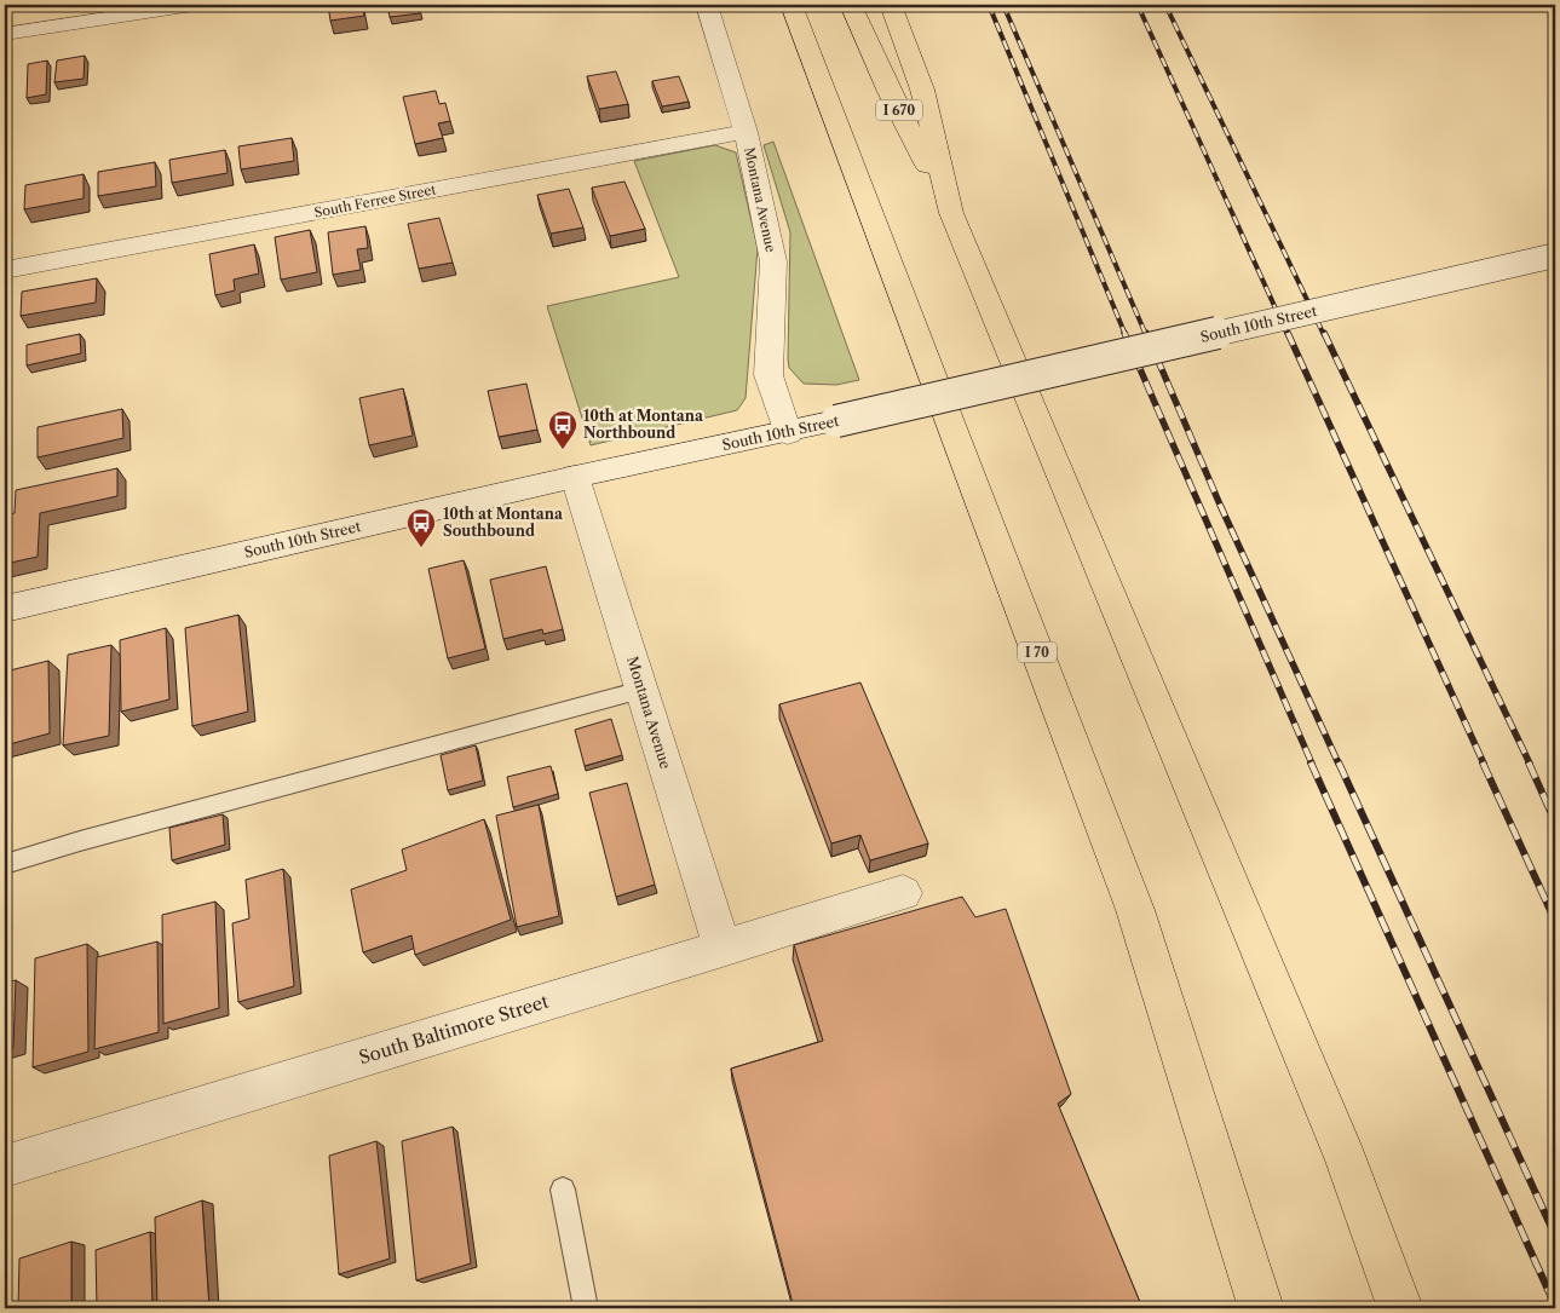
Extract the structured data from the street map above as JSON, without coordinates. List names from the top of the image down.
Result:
{
  "streets": {
    "highway": ["I 670", "I 70"],
    "street": [
      "Montana Avenue",
      "South Ferree Street",
      "South 10th Street",
      "South Baltimore Street"
    ]
  },
  "crossings": [
    ["Montana Avenue", "South Ferree Street"],
    ["Montana Avenue", "South 10th Street"],
    ["Montana Avenue", "South Baltimore Street"]
  ],
  "places": {
    "bus stop": ["10th at Montana Northbound", "10th at Montana Southbound"]
  }
}
